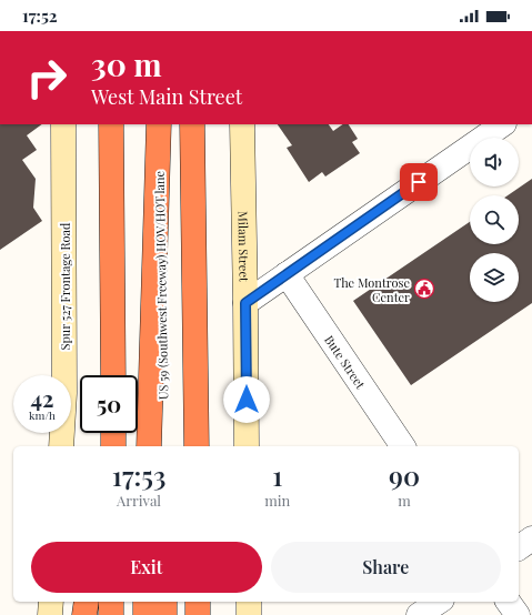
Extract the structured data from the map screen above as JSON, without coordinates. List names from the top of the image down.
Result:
{
  "streets": {
    "highway": ["US 59 (Southwest Freeway) HOV/HOT lane"],
    "main road": ["Milam Street", "Spur 527 Frontage Road"],
    "street": ["Bute Street"]
  },
  "places": {
    "public building": ["The Montrose Center"]
  },
  "page": {
    "status": "17:52",
    "turn": ["30 m", "West Main Street"],
    "speed": "42 km/h",
    "limit": "50",
    "eta": [
      "17:53",
      "Arrival",
      "1",
      "min",
      "90",
      "m"
    ],
    "buttons": ["Exit", "Share"]
  }
}
